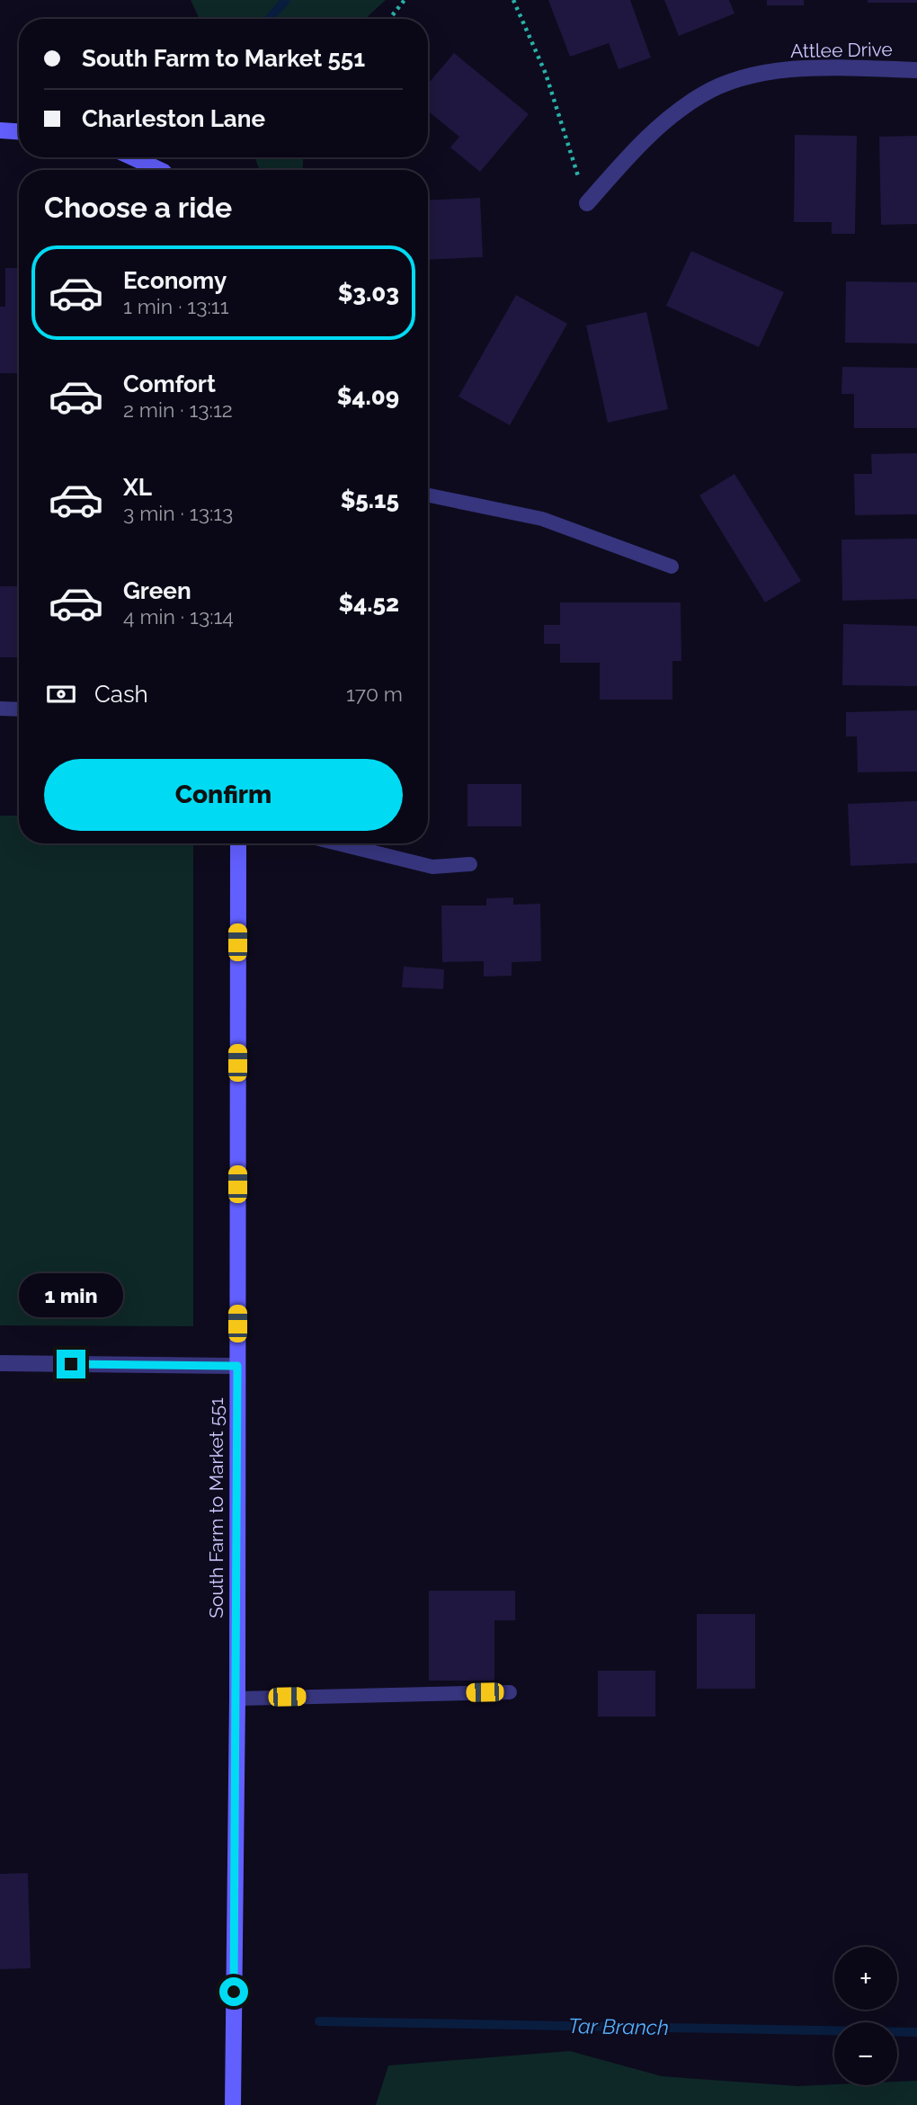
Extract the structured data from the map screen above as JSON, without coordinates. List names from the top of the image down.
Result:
{
  "streets": {
    "main road": ["South Farm to Market 551"],
    "street": ["Attlee Drive"]
  },
  "water": ["Tar Branch"],
  "page": {
    "banner": ["South Farm to Market 551", "Charleston Lane"],
    "heading": "Choose a ride",
    "list": [
      {
        "name": "Economy",
        "note": "1 min · 13:11",
        "value": "$3.03"
      },
      {
        "name": "Comfort",
        "note": "2 min · 13:12",
        "value": "$4.09"
      },
      {
        "name": "XL",
        "note": "3 min · 13:13",
        "value": "$5.15"
      },
      {
        "name": "Green",
        "note": "4 min · 13:14",
        "value": "$4.52"
      }
    ],
    "pay": ["Cash", "170 m"],
    "buttons": "Confirm",
    "bubble": "1 min",
    "map_buttons": ["+", "−"]
  }
}
